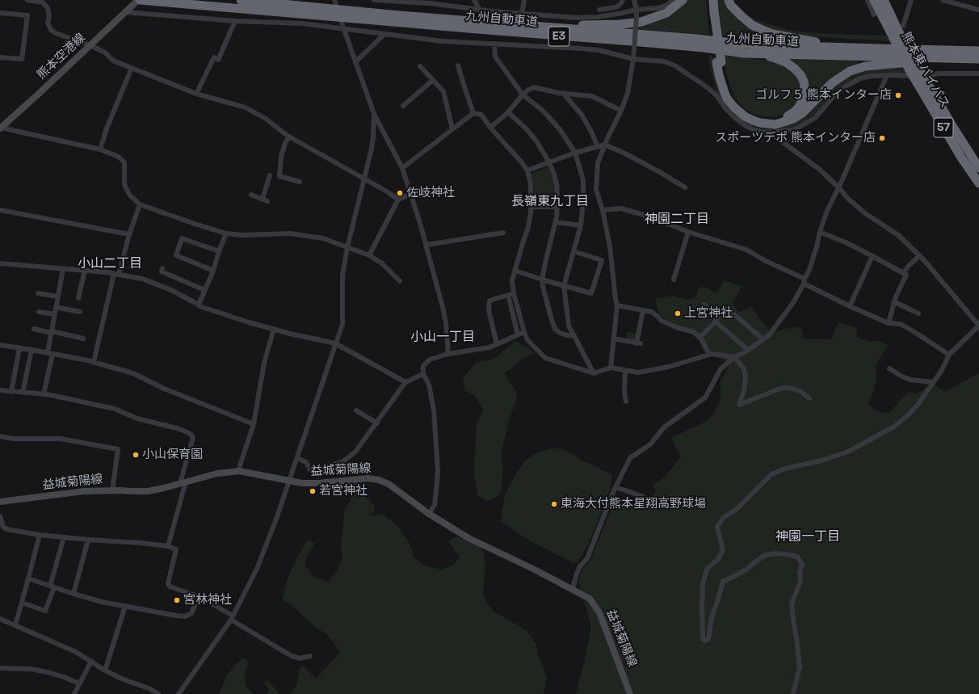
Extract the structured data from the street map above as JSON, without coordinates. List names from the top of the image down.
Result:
{
  "streets": {
    "highway": [
      "九州自動車道",
      "E3",
      "熊本東バイパス",
      "57"
    ],
    "main road": ["熊本空港線", "益城菊陽線"]
  },
  "crossings": [
    ["九州自動車道", "熊本空港線"]
  ],
  "districts": [
    "長嶺東九丁目",
    "神園二丁目",
    "小山二丁目",
    "小山一丁目",
    "神園一丁目"
  ],
  "places": [
    "ゴルフ５ 熊本インター店",
    "スポーツデポ 熊本インター店",
    "佐岐神社",
    "上宮神社",
    "小山保育園",
    "若宮神社",
    "東海大付熊本星翔高野球場",
    "宮林神社"
  ]
}
